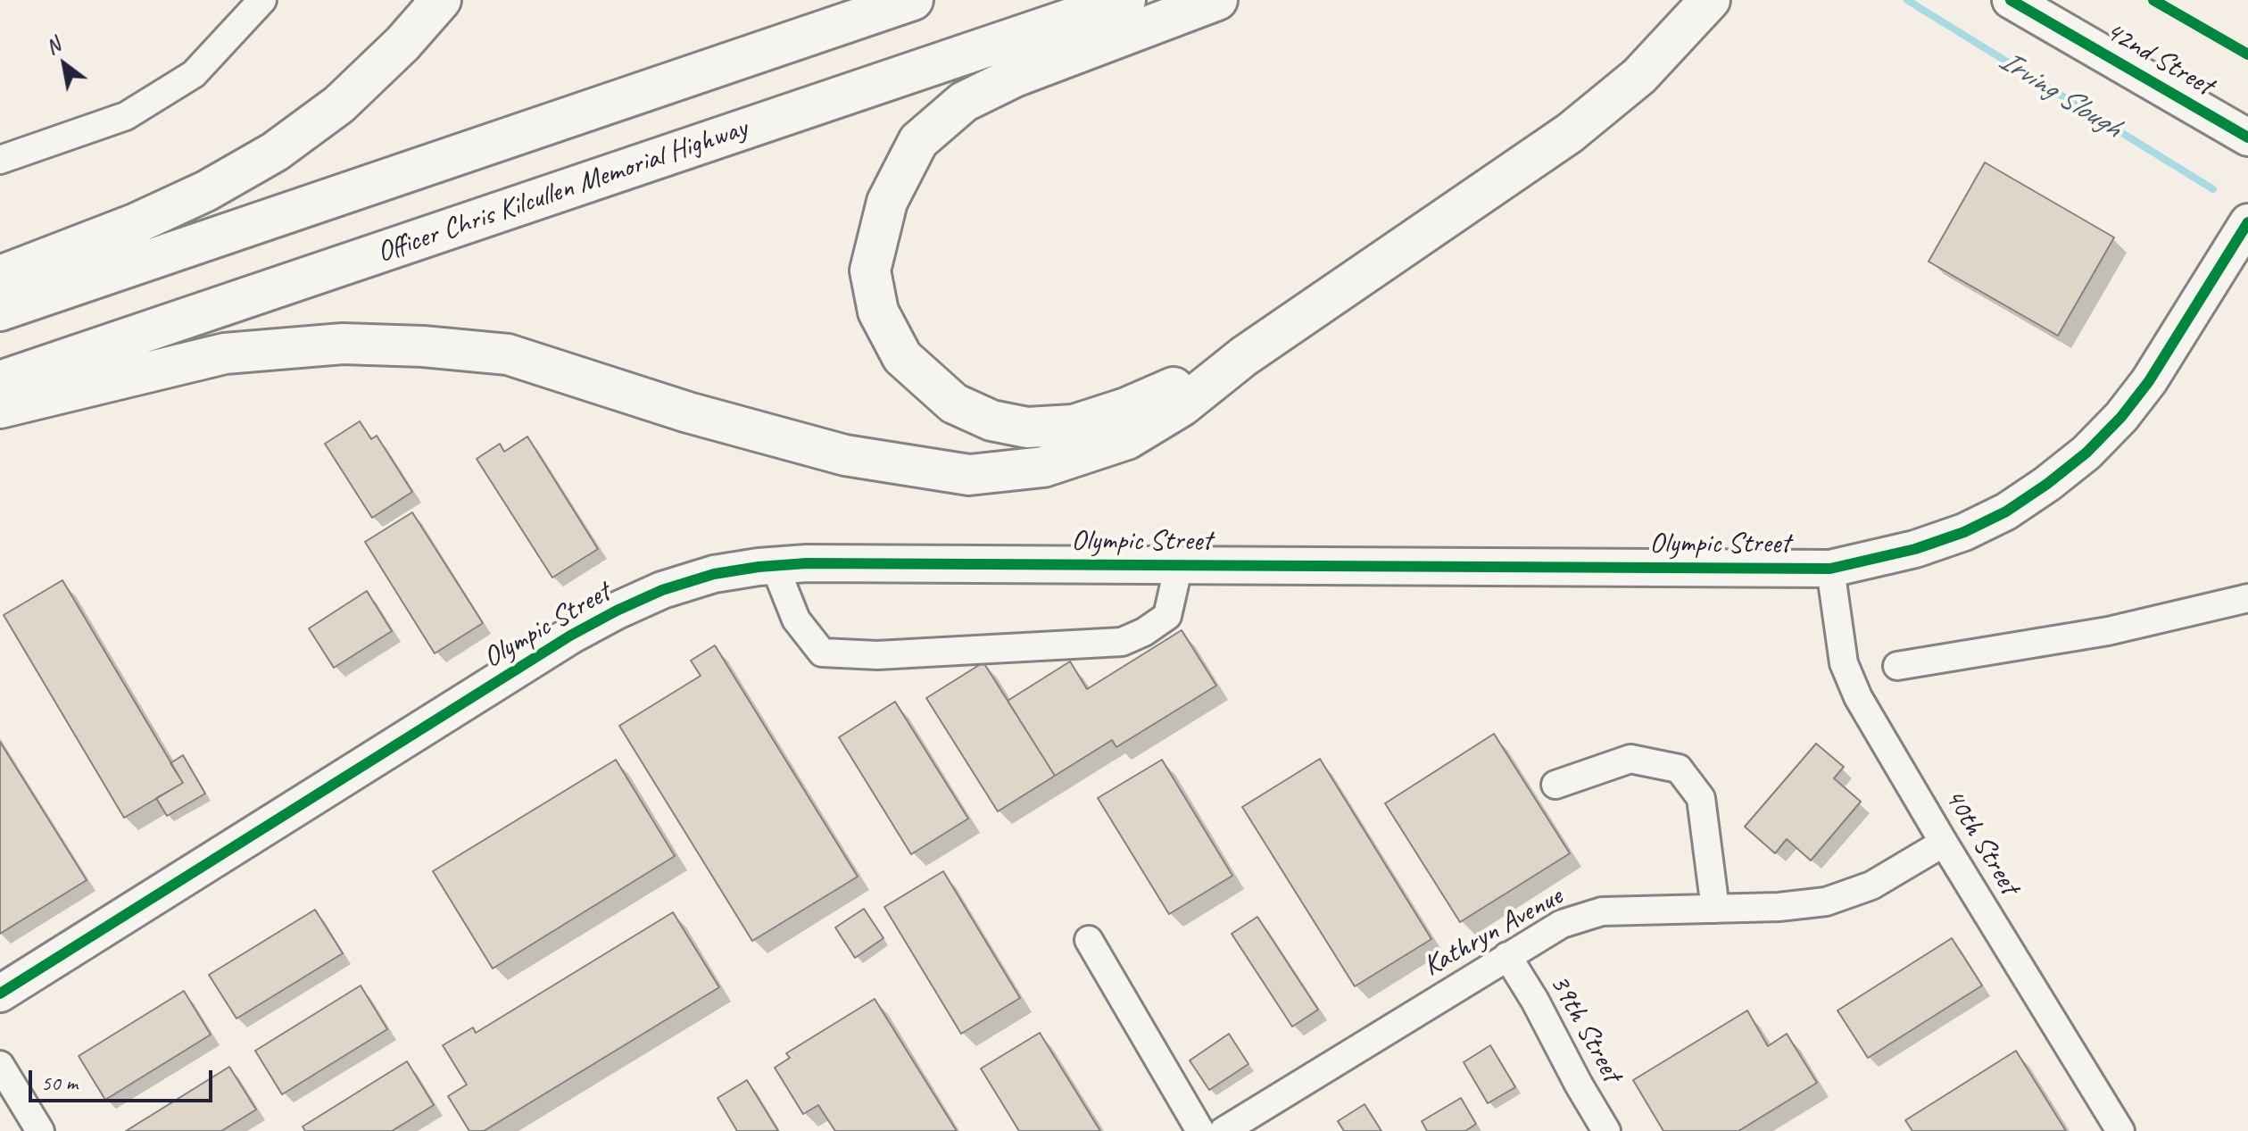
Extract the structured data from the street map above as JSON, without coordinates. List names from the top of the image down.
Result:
{
  "streets": {
    "highway": ["Officer Chris Kilcullen Memorial Highway"],
    "main road": ["42nd Street", "Olympic Street"],
    "street": ["40th Street", "Kathryn Avenue", "39th Street"]
  },
  "crossings": [
    ["Olympic Street", "40th Street"],
    ["40th Street", "Kathryn Avenue"],
    ["Kathryn Avenue", "39th Street"]
  ],
  "water": ["Irving Slough"],
  "scale_bar": "50 m",
  "north": "top left"
}
